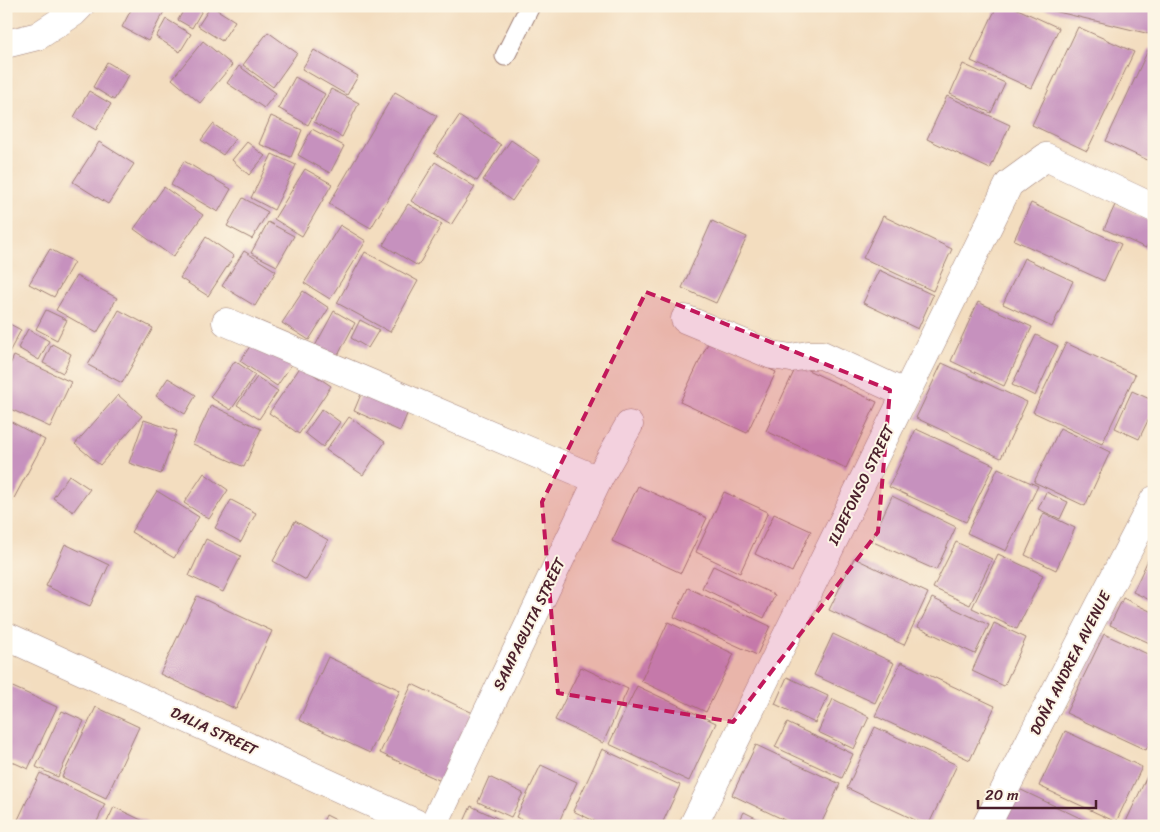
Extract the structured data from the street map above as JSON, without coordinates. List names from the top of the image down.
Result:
{
  "streets": {
    "street": [
      "ILDEFONSO STREET",
      "SAMPAGUITA STREET",
      "DOÑA ANDREA AVENUE",
      "DALIA STREET"
    ]
  },
  "scale_bar": "20 m"
}
